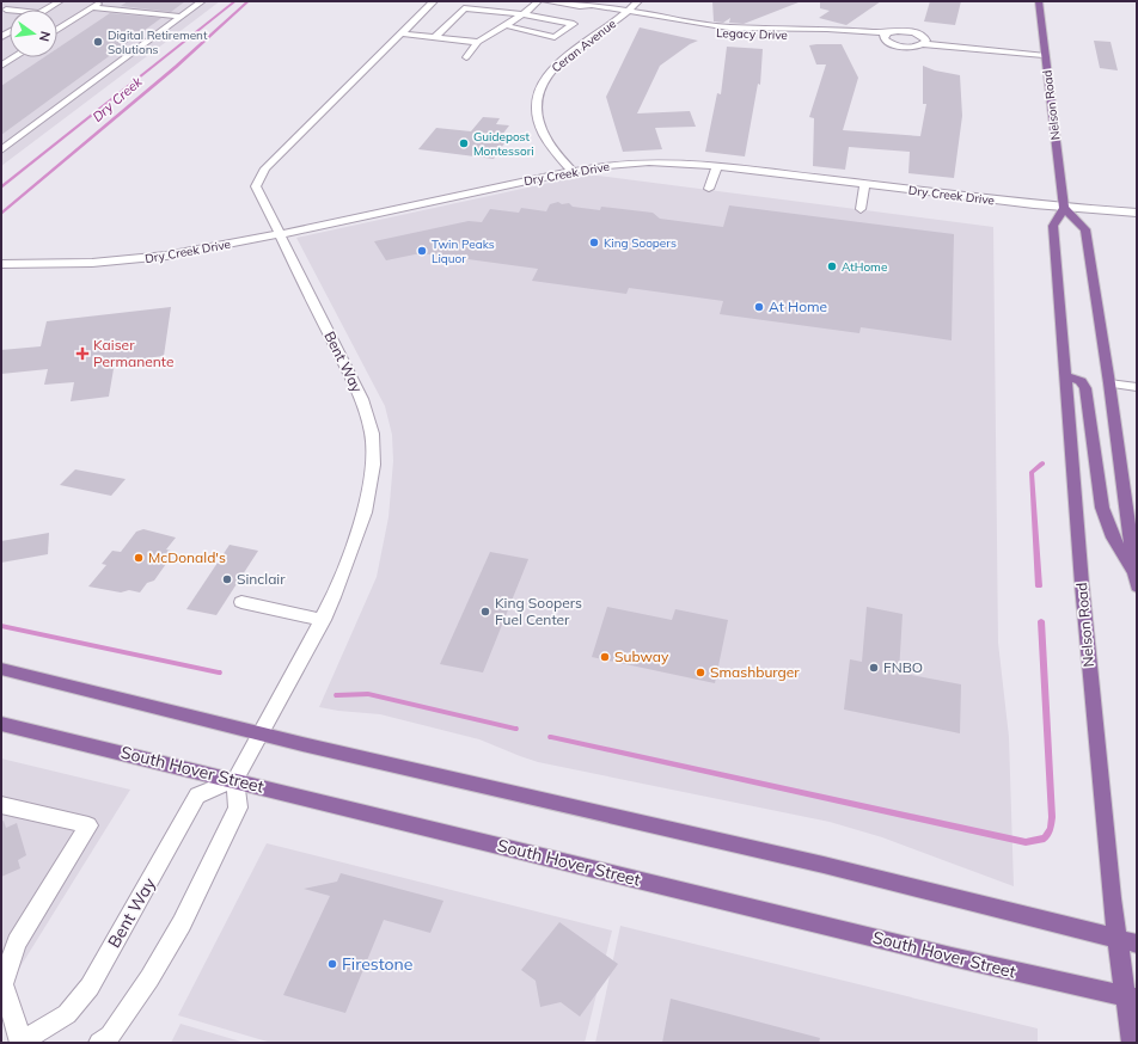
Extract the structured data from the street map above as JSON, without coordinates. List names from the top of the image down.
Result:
{
  "streets": {
    "main road": ["Nelson Road", "South Hover Street"],
    "street": [
      "Legacy Drive",
      "Ceran Avenue",
      "Dry Creek Drive",
      "Bent Way"
    ]
  },
  "crossings": [
    ["Legacy Drive", "Ceran Avenue"],
    ["Ceran Avenue", "Dry Creek Drive"],
    ["Nelson Road", "Dry Creek Drive"],
    ["Nelson Road", "South Hover Street"],
    ["Dry Creek Drive", "Bent Way"],
    ["Bent Way", "South Hover Street"]
  ],
  "water": ["Dry Creek"],
  "places": {
    "other": [
      "Digital Retirement Solutions",
      "Guidepost Montessori",
      "King Soopers",
      "Twin Peaks Liquor",
      "AtHome",
      "At Home",
      "McDonald's",
      "Sinclair",
      "King Soopers Fuel Center",
      "Subway",
      "FNBO",
      "Smashburger",
      "Firestone"
    ],
    "health": ["Kaiser Permanente"]
  },
  "north": "right"
}
